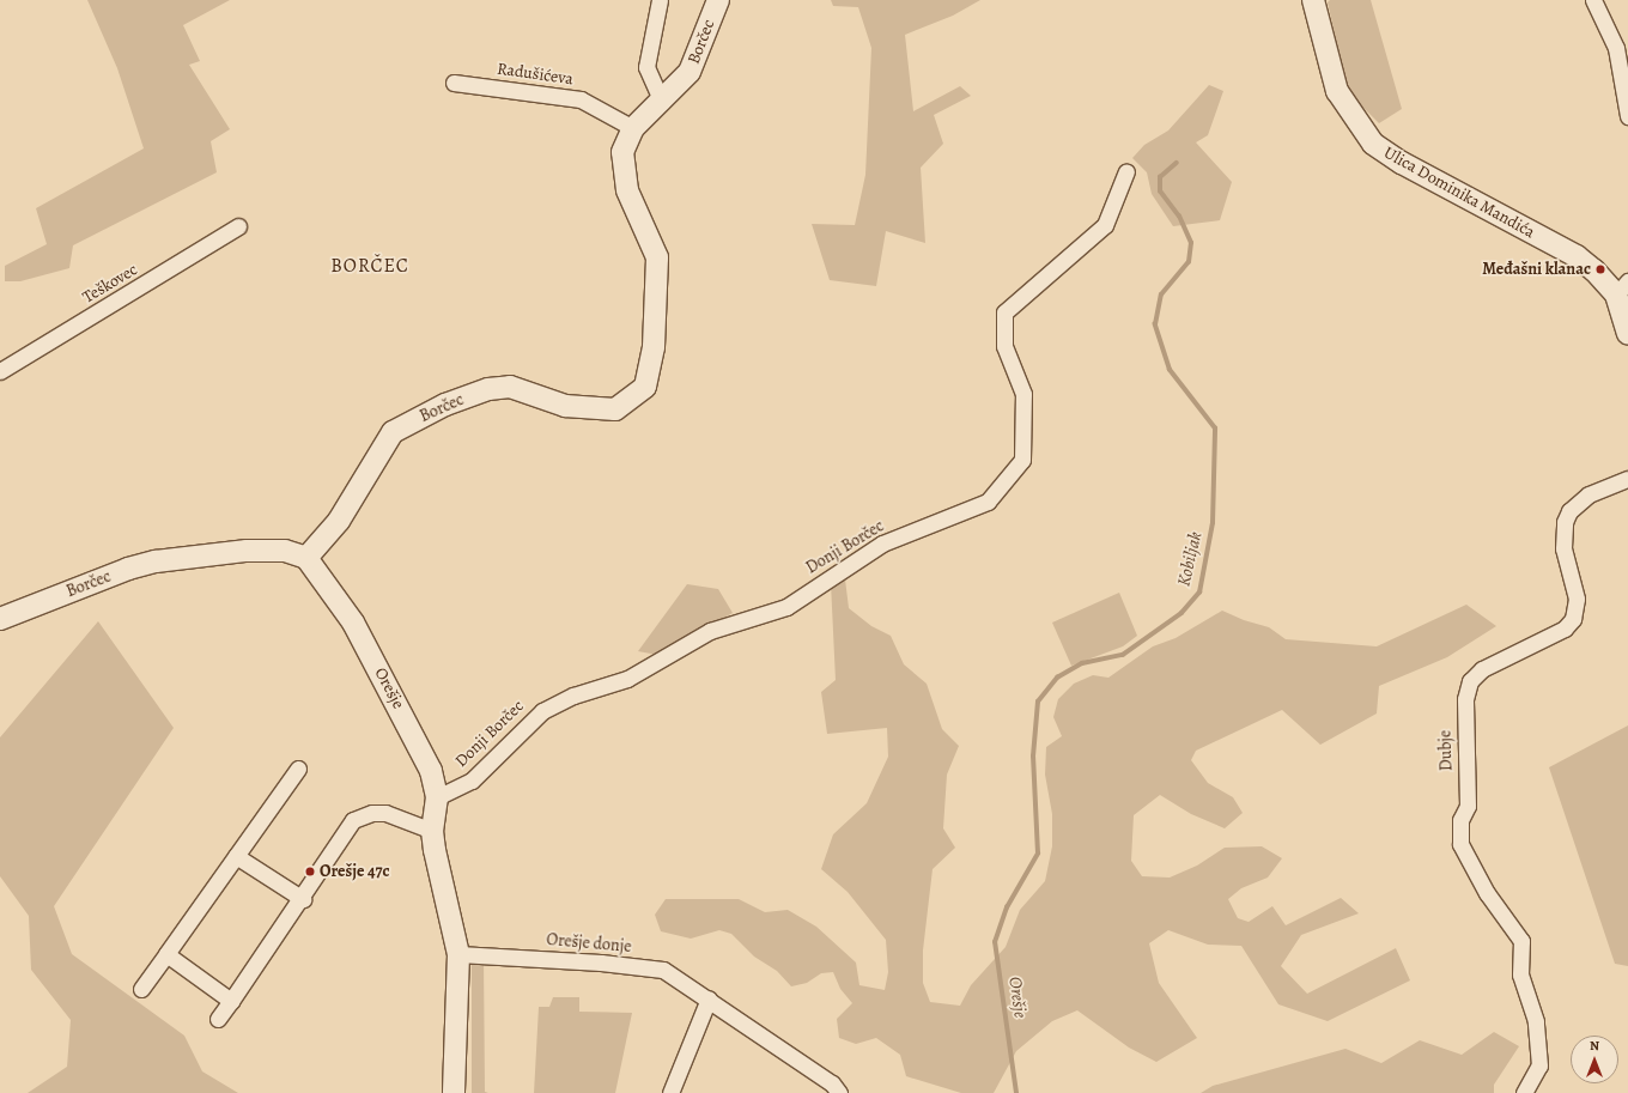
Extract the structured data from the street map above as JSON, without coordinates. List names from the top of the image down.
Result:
{
  "streets": {
    "street": [
      "Borčec",
      "Radušićeva",
      "Ulica Dominika Mandića",
      "Teškovec",
      "Donji Borčec",
      "Orešje",
      "Dubje",
      "Orešje donje"
    ]
  },
  "crossings": [
    ["Borčec", "Radušićeva"],
    ["Borčec", "Orešje"],
    ["Donji Borčec", "Orešje"],
    ["Orešje", "Orešje donje"]
  ],
  "districts": ["BORČEC"],
  "water": ["Kobiljak", "Orešje"],
  "places": ["Međašni klanac", "Orešje 47c"],
  "north": "top"
}
